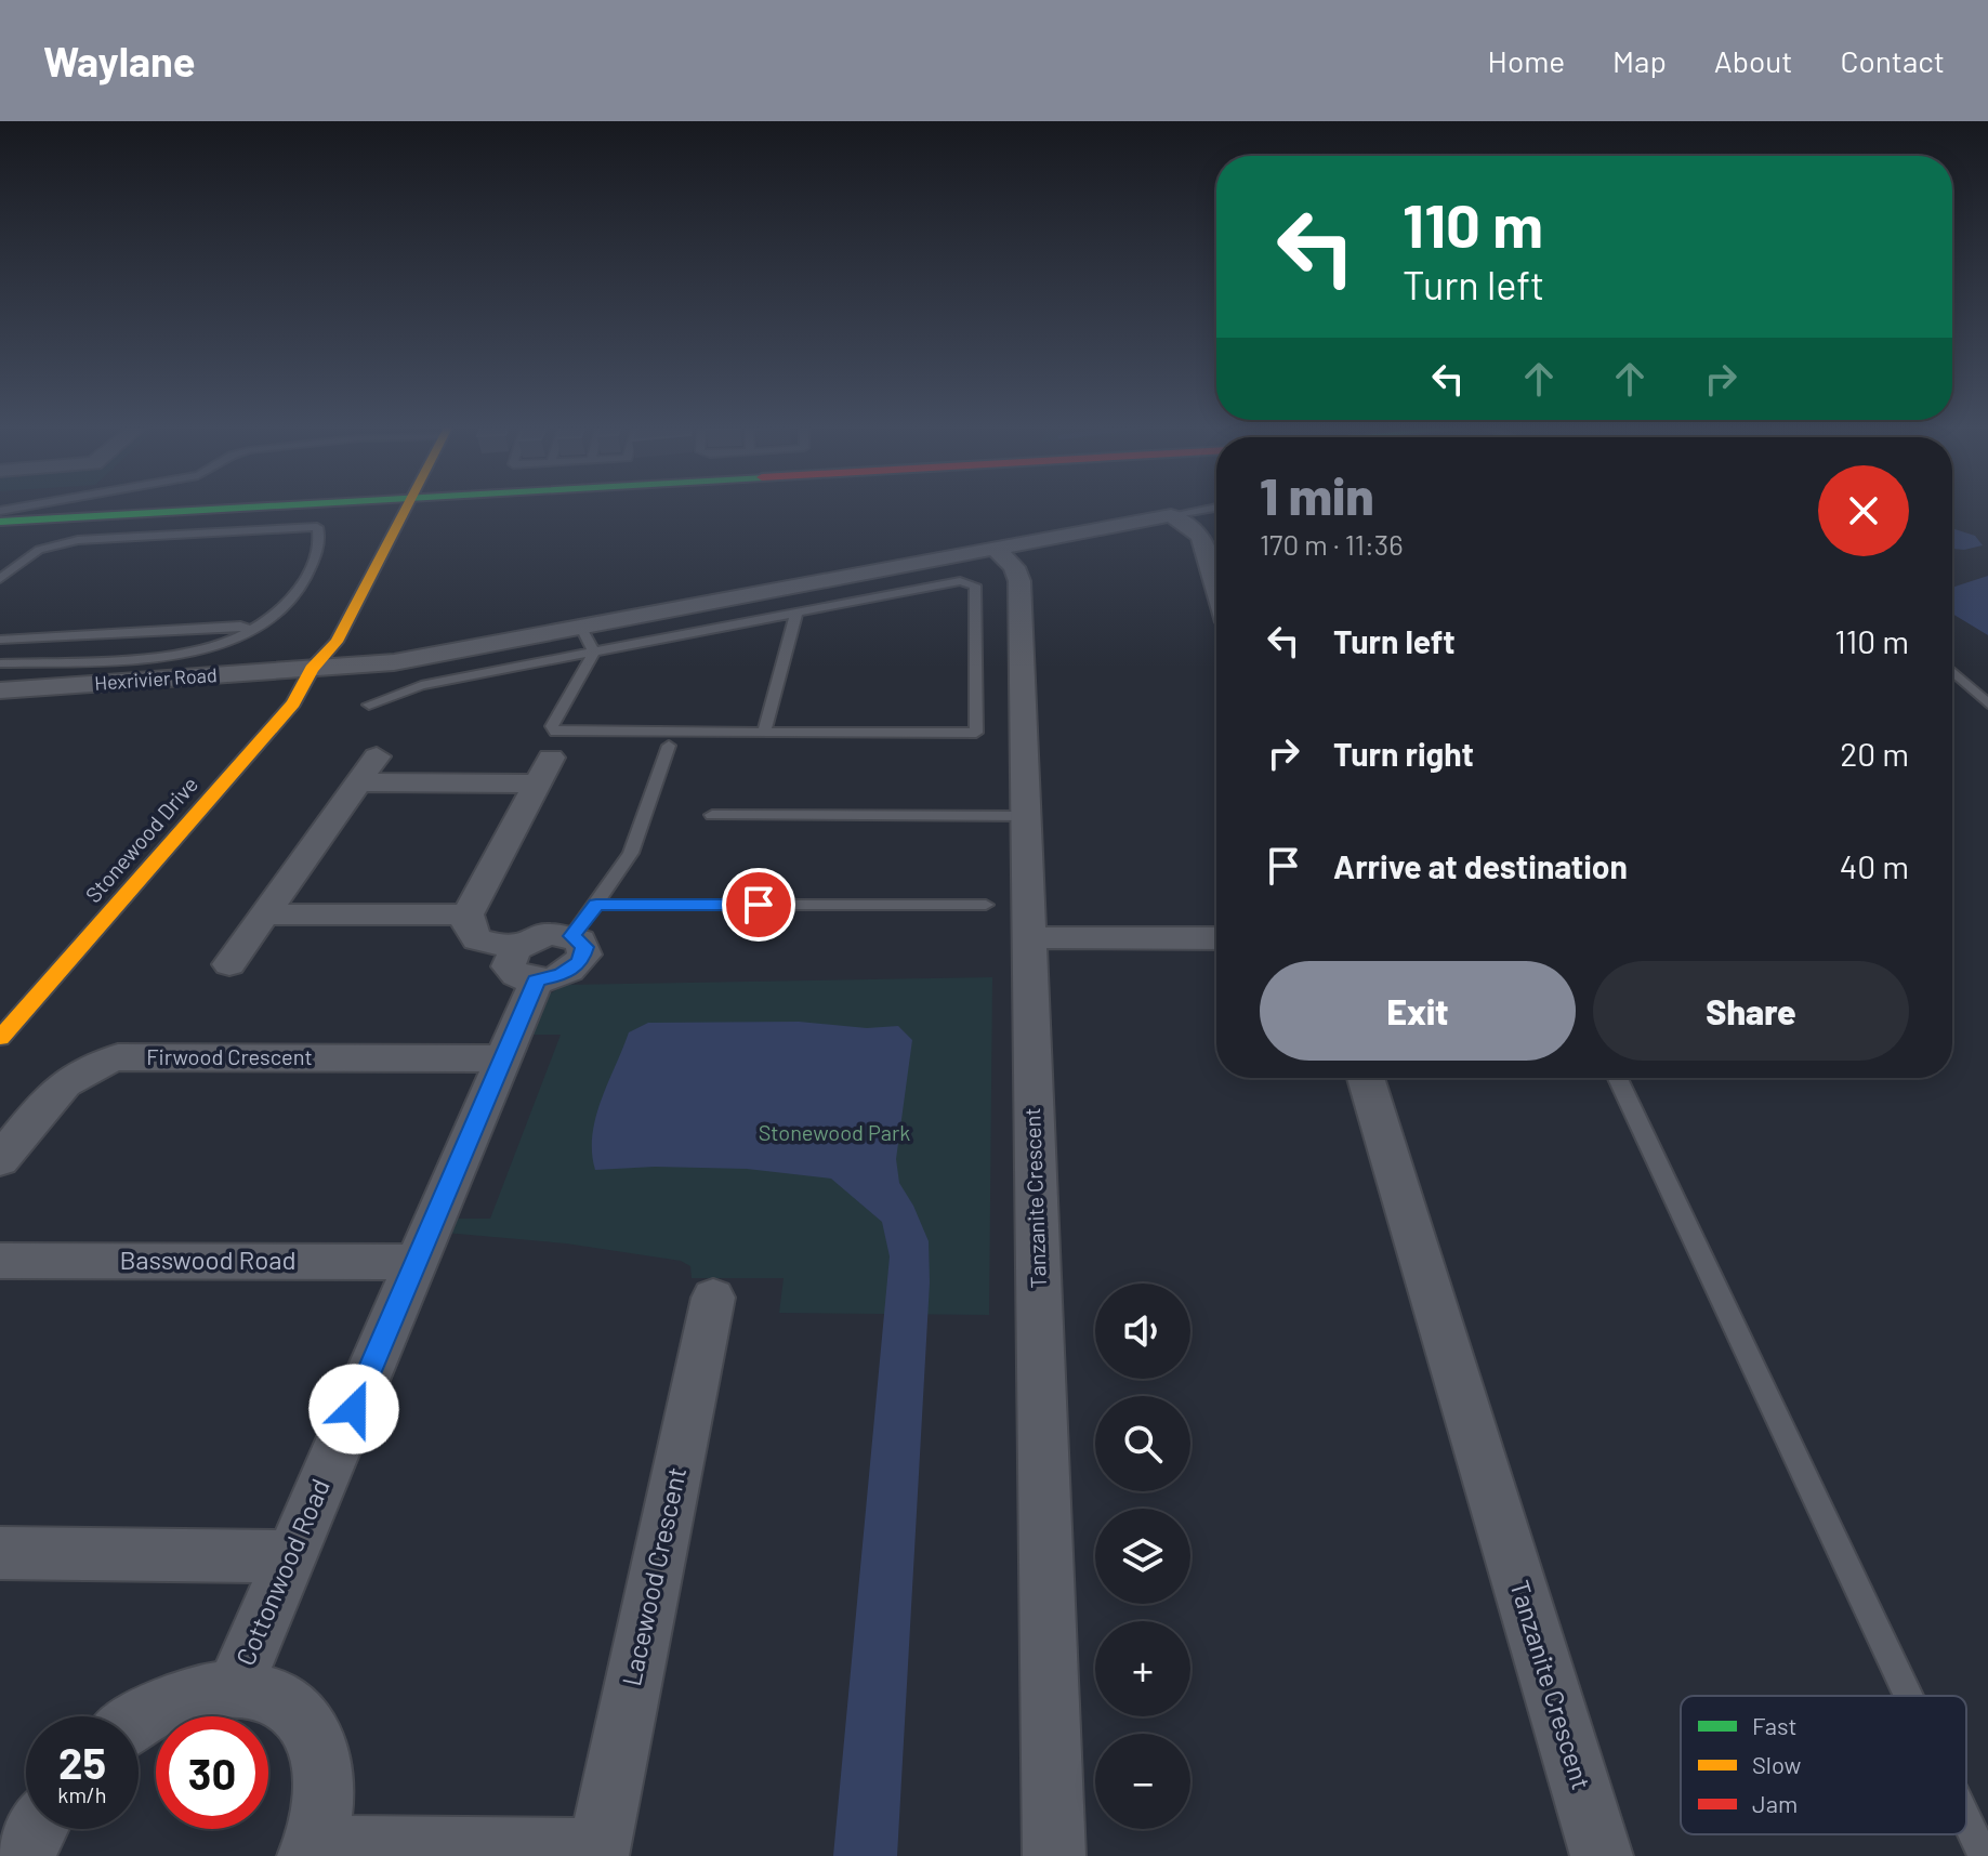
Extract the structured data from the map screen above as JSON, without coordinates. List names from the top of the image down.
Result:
{
  "streets": {
    "main road": ["Stonewood Drive"],
    "street": [
      "Hexrivier Road",
      "Firwood Crescent",
      "Tanzanite Crescent",
      "Basswood Road",
      "Cottonwood Road",
      "Lacewood Crescent"
    ]
  },
  "crossings": [
    ["Hexrivier Road", "Stonewood Drive"],
    ["Hexrivier Road", "Tanzanite Crescent"],
    ["Firwood Crescent", "Cottonwood Road"],
    ["Basswood Road", "Cottonwood Road"]
  ],
  "parks": ["Stonewood Park"],
  "legend": ["Fast", "Slow", "Jam"],
  "page": {
    "header": "Waylane",
    "nav": [
      "Home",
      "Map",
      "About",
      "Contact"
    ],
    "turn": ["110 m", "Turn left"],
    "heading": ["1 min", "170 m · 11:36"],
    "list": [
      {
        "name": "Turn left",
        "value": "110 m"
      },
      {
        "name": "Turn right",
        "value": "20 m"
      },
      {
        "name": "Arrive at destination",
        "value": "40 m"
      }
    ],
    "buttons": ["Exit", "Share"],
    "map_buttons": ["+", "−"],
    "speed": "25 km/h",
    "limit": "30"
  }
}
